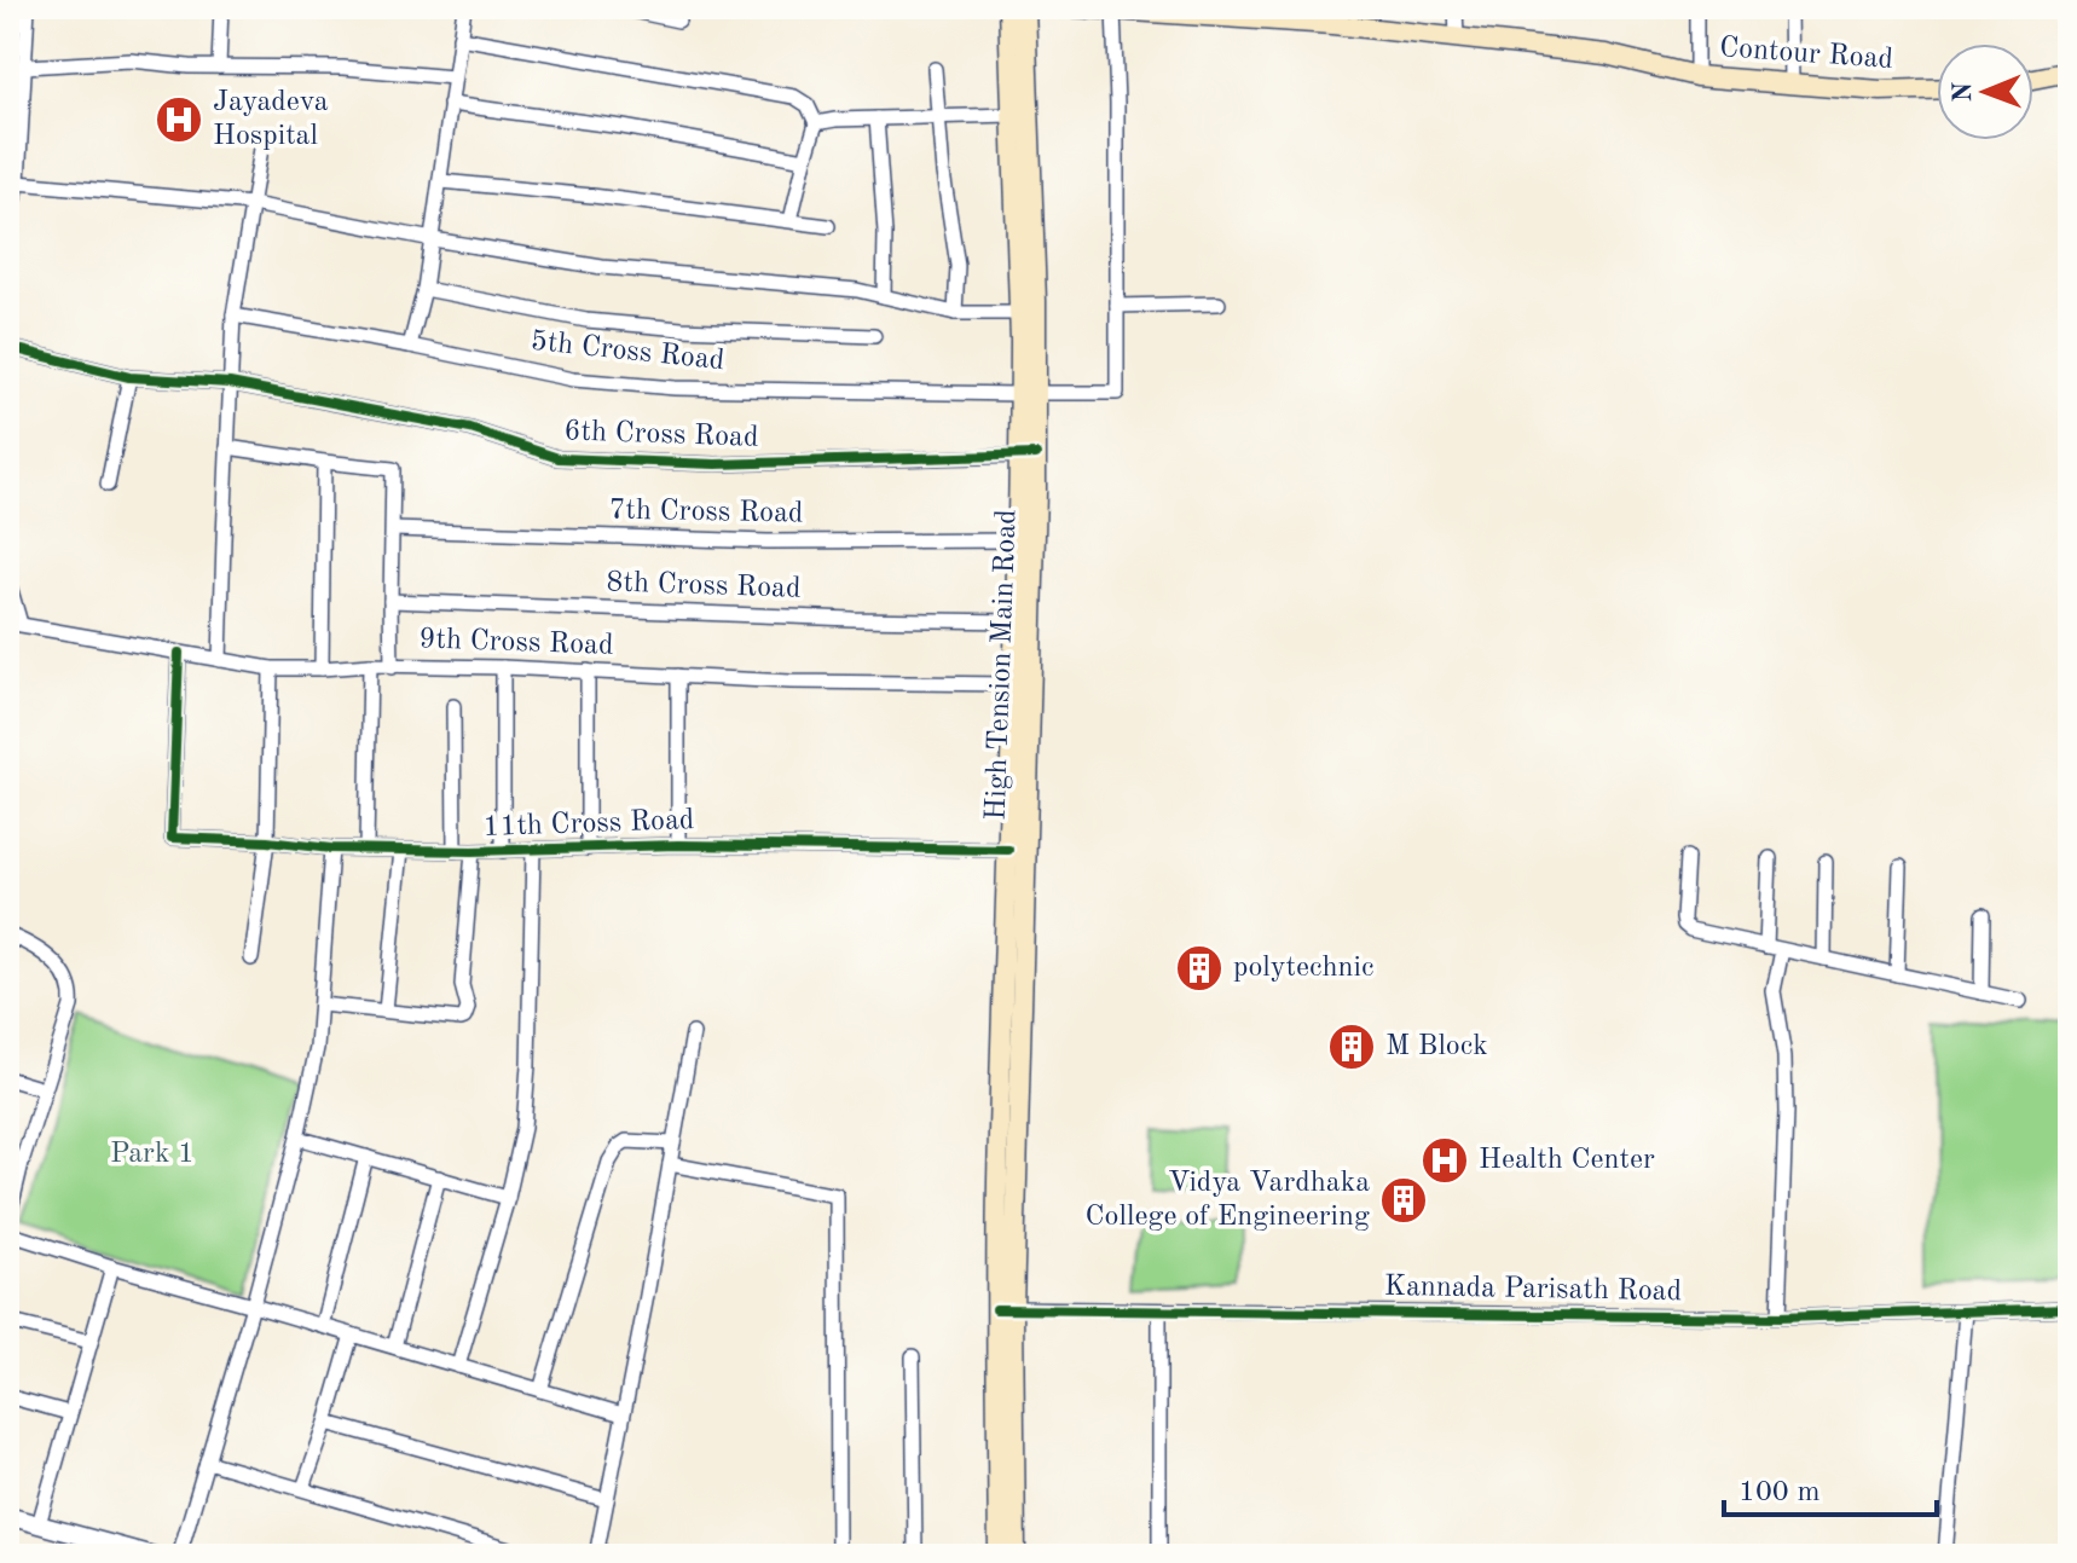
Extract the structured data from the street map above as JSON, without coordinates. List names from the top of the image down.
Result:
{
  "streets": {
    "main road": ["Contour Road", "High Tension Main Road"],
    "street": [
      "5th Cross Road",
      "6th Cross Road",
      "7th Cross Road",
      "8th Cross Road",
      "9th Cross Road",
      "11th Cross Road",
      "Kannada Parisath Road"
    ]
  },
  "crossings": [
    ["5th Cross Road", "High Tension Main Road"],
    ["6th Cross Road", "High Tension Main Road"],
    ["9th Cross Road", "11th Cross Road"],
    ["High Tension Main Road", "Kannada Parisath Road"]
  ],
  "parks": ["Park 1"],
  "places": {
    "hospital": ["Jayadeva Hospital", "Health Center"],
    "building": ["polytechnic", "M Block", "Vidya Vardhaka College of Engineering"]
  },
  "scale_bar": "100 m",
  "north": "left"
}
